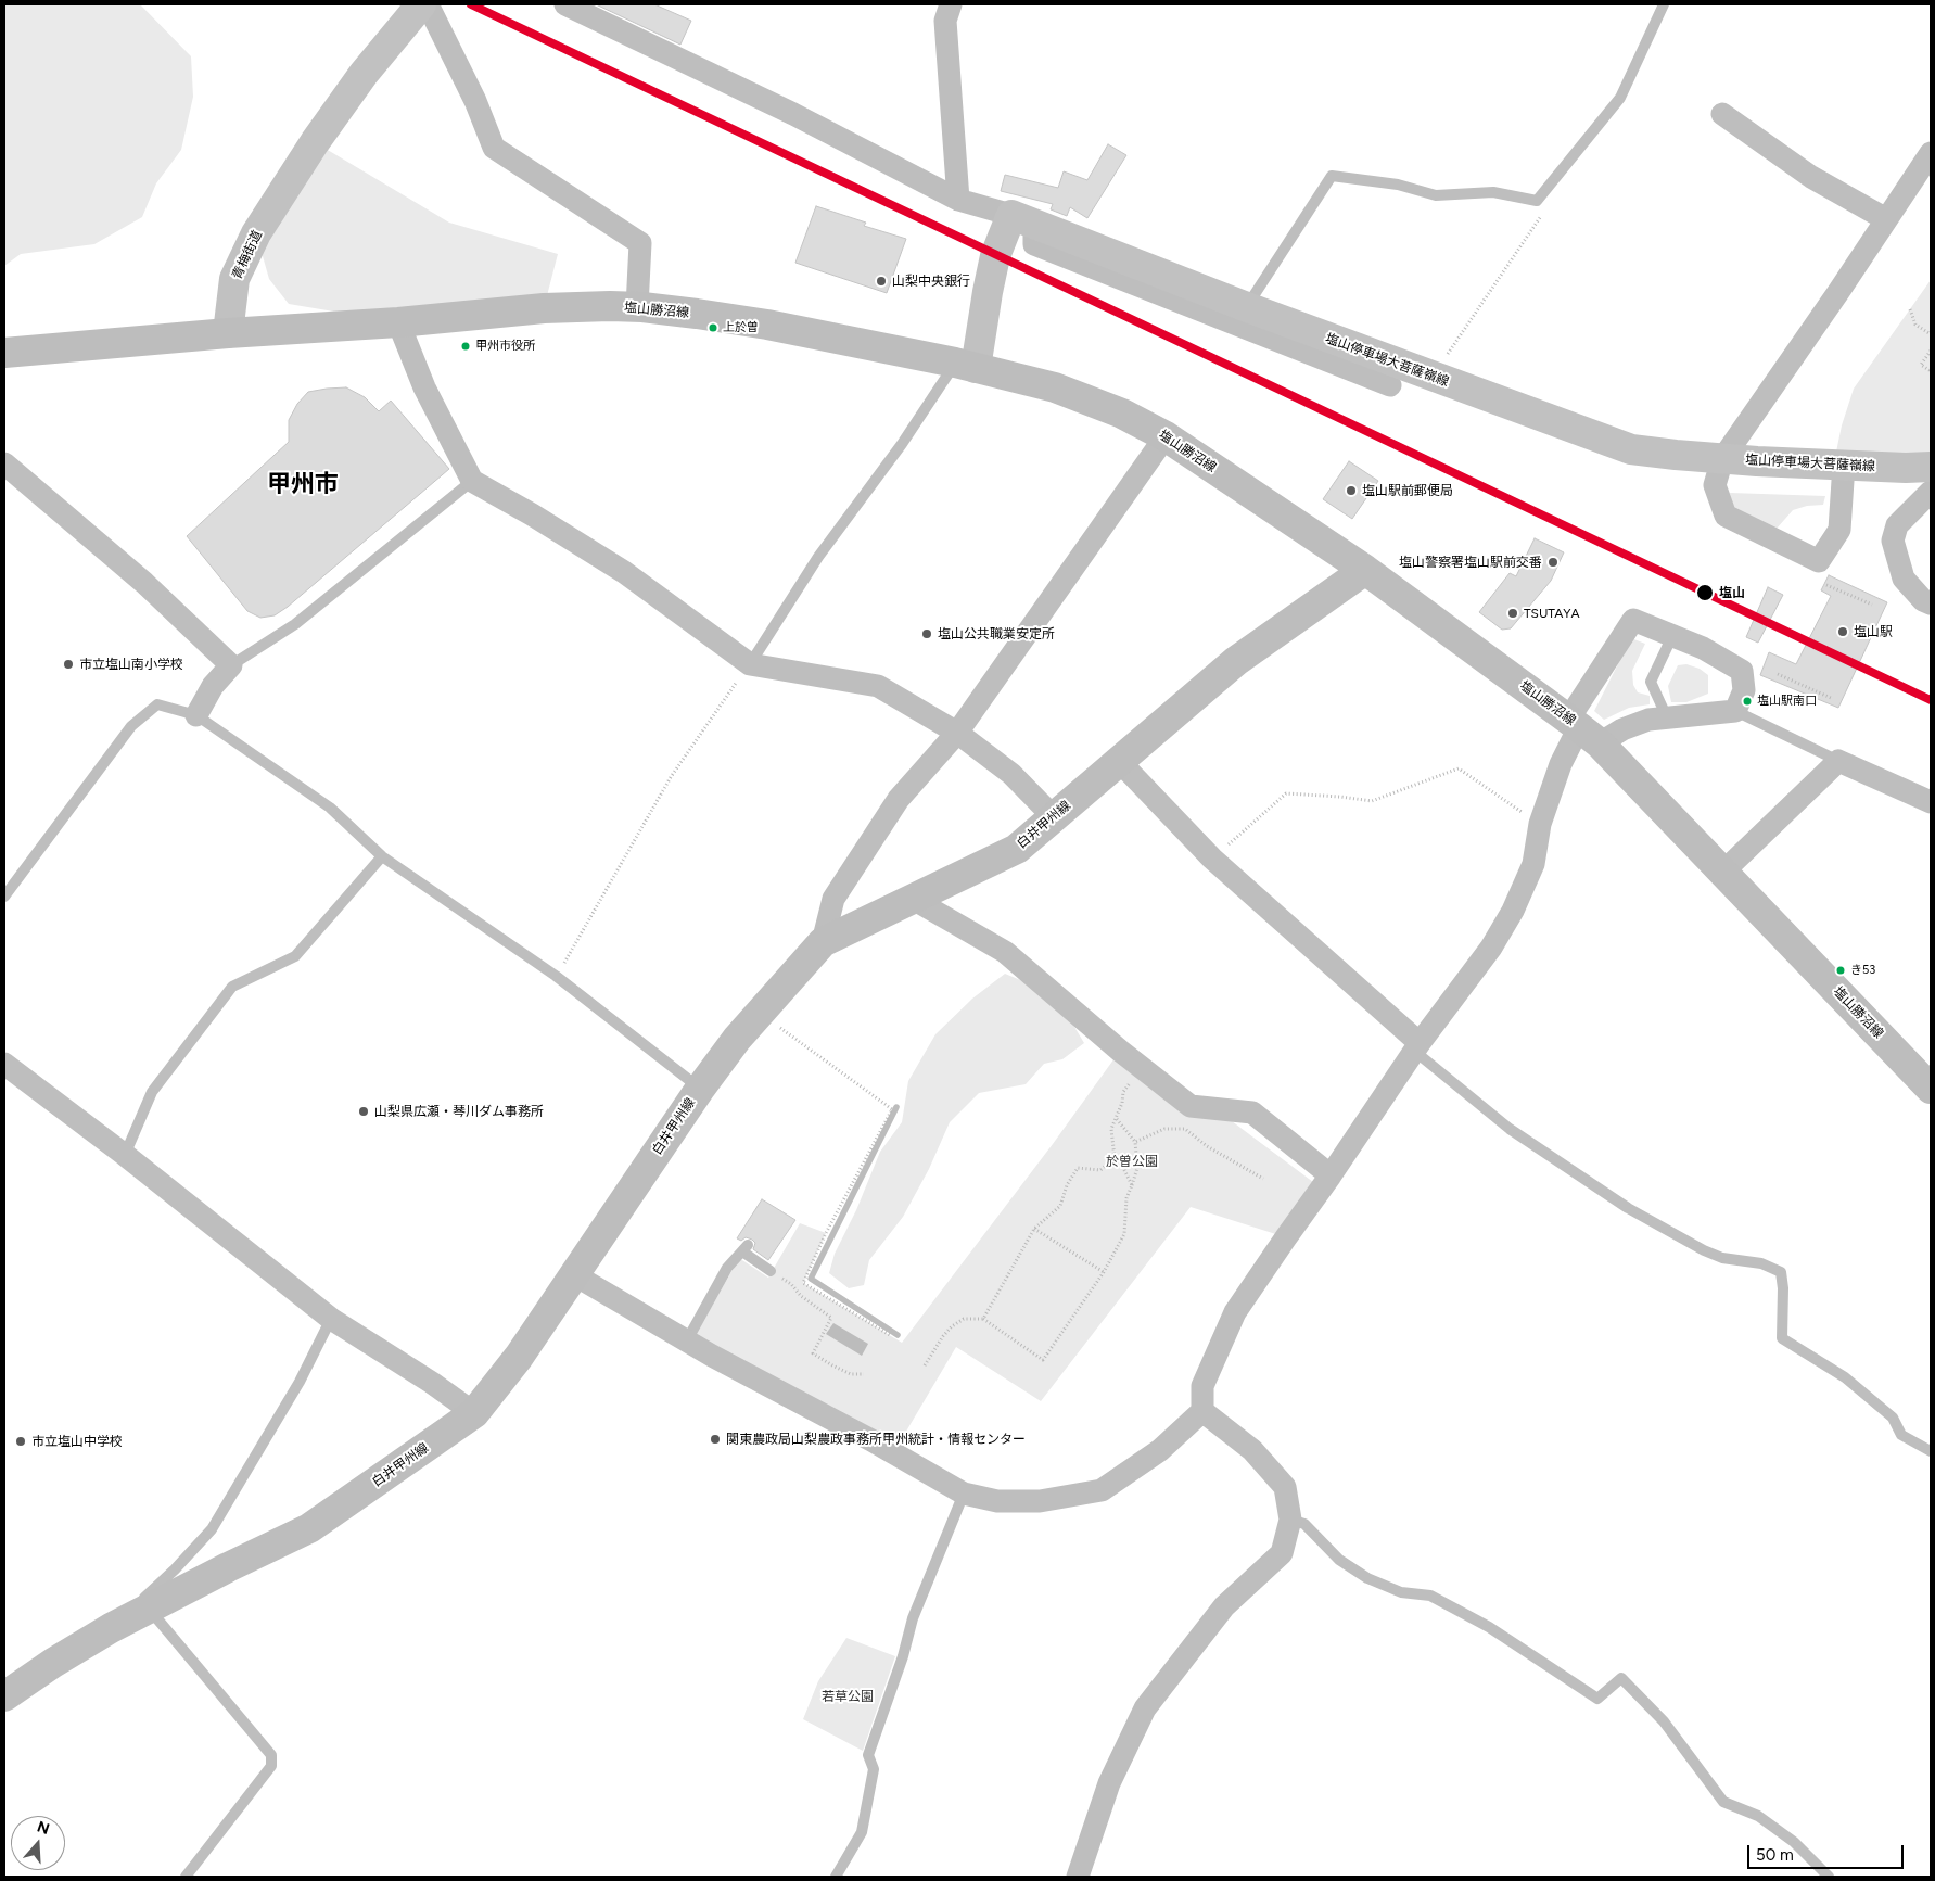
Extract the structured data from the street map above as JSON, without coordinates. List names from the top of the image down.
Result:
{
  "streets": {
    "main road": [
      "青梅街道",
      "塩山勝沼線",
      "塩山停車場大菩薩嶺線",
      "白井甲州線"
    ]
  },
  "crossings": [
    ["青梅街道", "塩山勝沼線"],
    ["塩山勝沼線", "白井甲州線"]
  ],
  "districts": ["甲州市"],
  "parks": ["於曽公園", "若草公園"],
  "places": [
    "山梨中央銀行",
    "上於曽",
    "甲州市役所",
    "塩山駅前郵便局",
    "塩山警察署塩山駅前交番",
    "塩山",
    "TSUTAYA",
    "塩山駅",
    "塩山公共職業安定所",
    "市立塩山南小学校",
    "塩山駅南口",
    "き53",
    "山梨県広瀬・琴川ダム事務所",
    "関東農政局山梨農政事務所甲州統計・情報センター",
    "市立塩山中学校"
  ],
  "scale_bar": "50 m",
  "north": "top"
}
